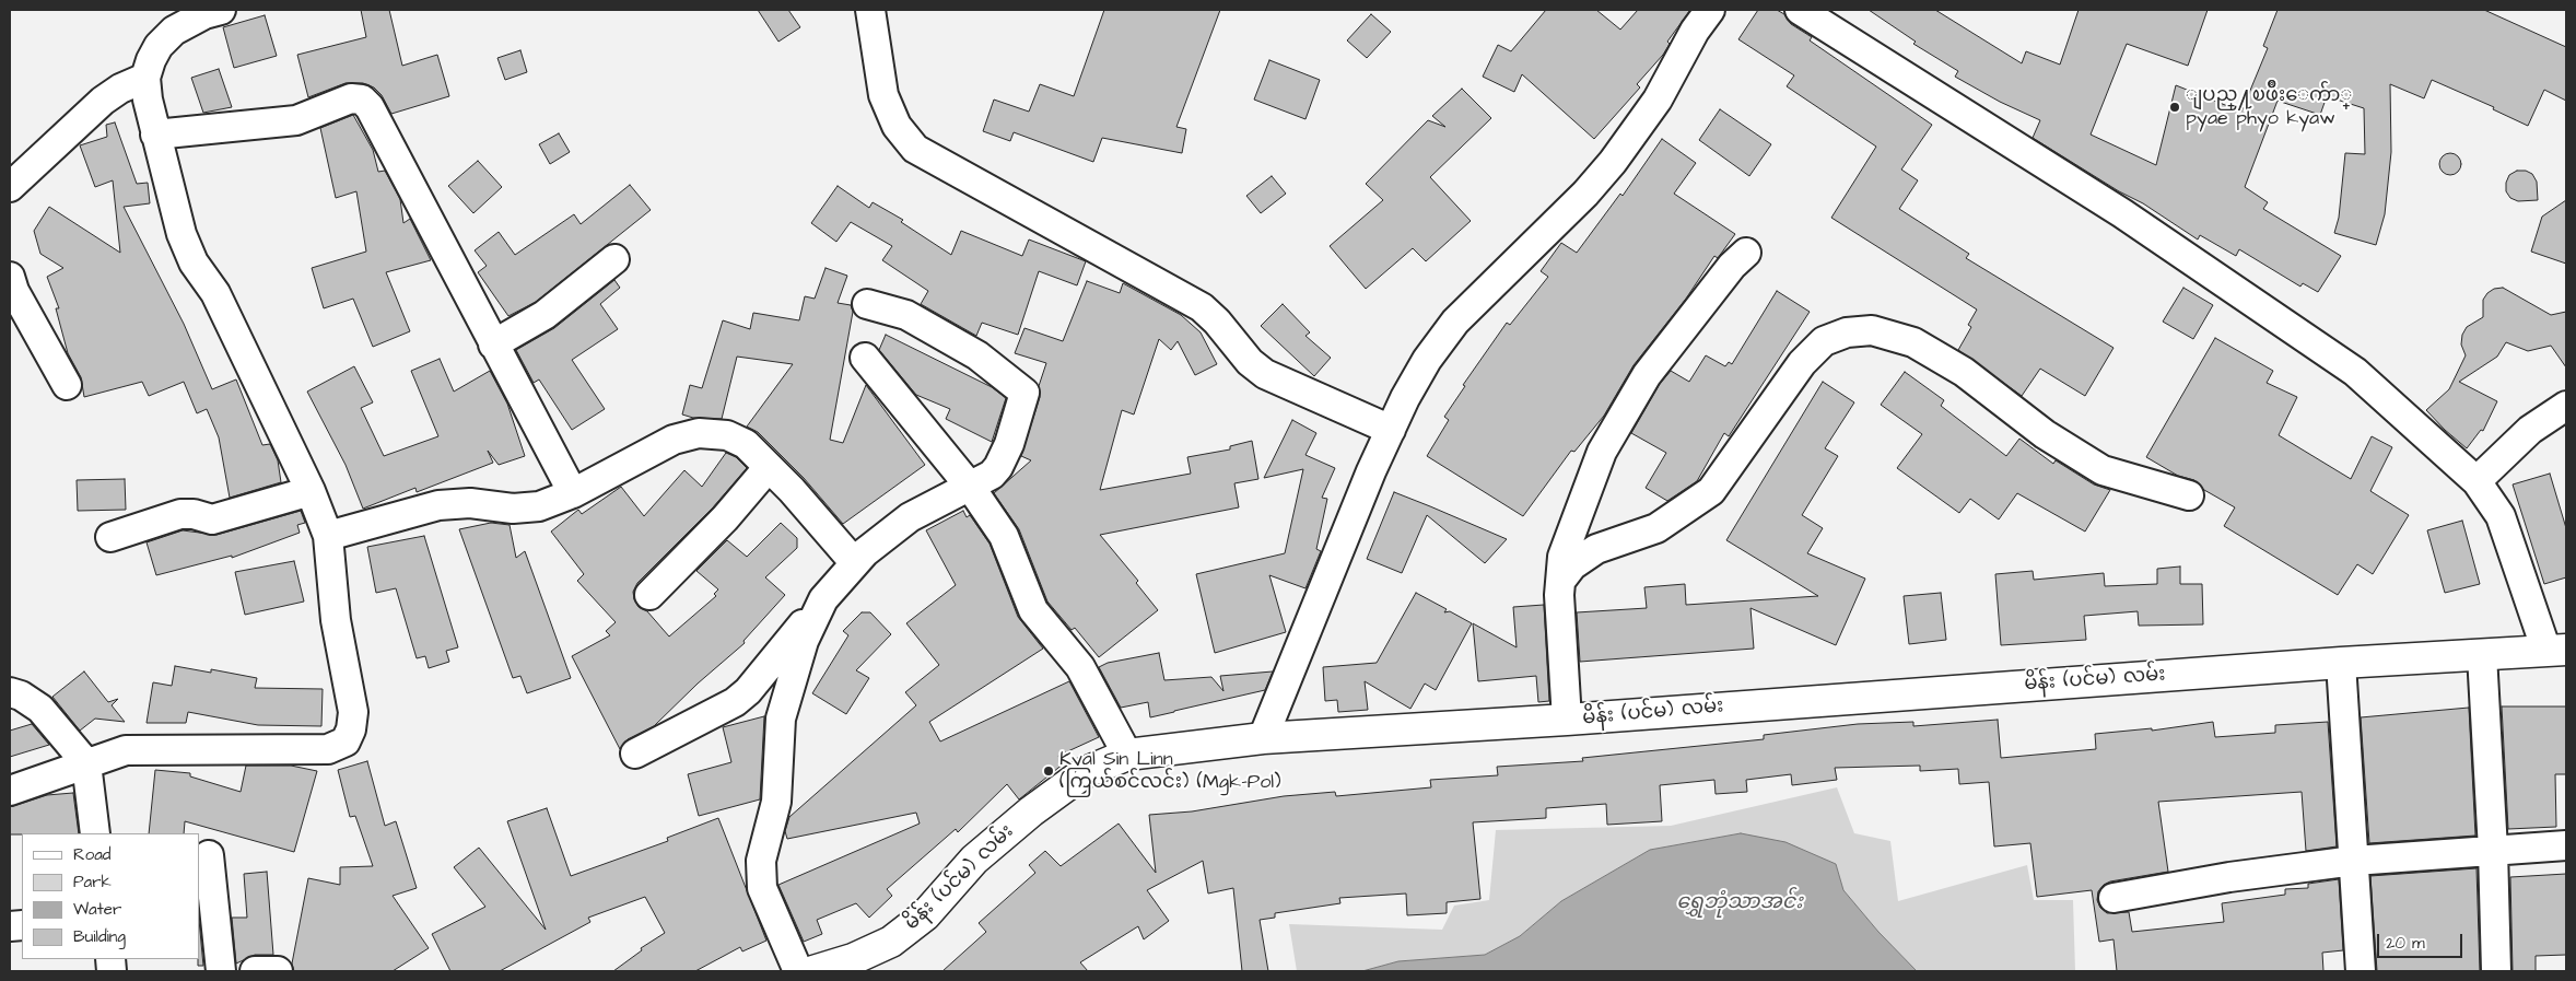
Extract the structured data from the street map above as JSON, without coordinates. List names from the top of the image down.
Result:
{
  "streets": {
    "main road": ["မိန်း (ပင်မ) လမ်း"]
  },
  "water": ["ရွှေဘုံသာအင်း"],
  "places": ["ျပည္႔ၿဖိဳးေက်ာ္ pyae phyo kyaw", "Kyal Sin Linn (ကြယ်စင်လင်း) (Mgk-Pol)"],
  "legend": [
    "Road",
    "Park",
    "Water",
    "Building"
  ],
  "scale_bar": "20 m"
}
